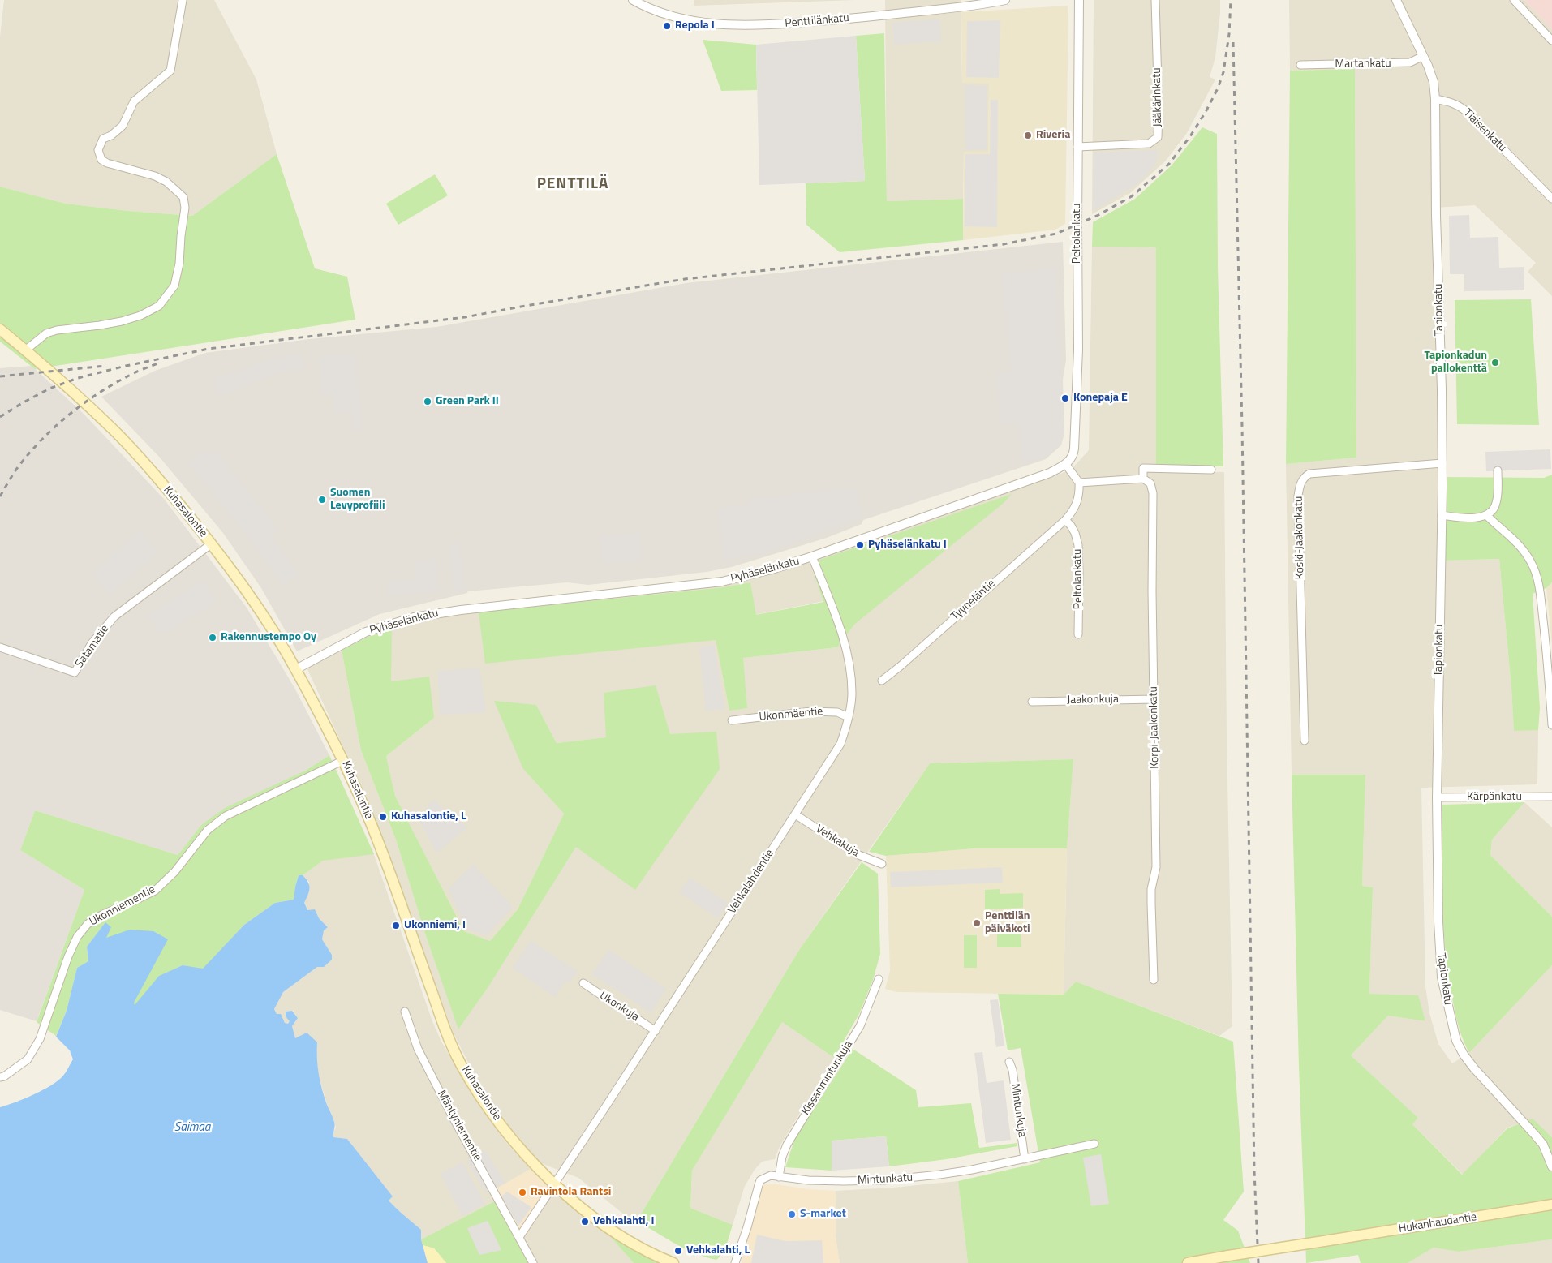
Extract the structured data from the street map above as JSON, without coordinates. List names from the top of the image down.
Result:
{
  "streets": {
    "main road": ["Kuhasalontie", "Hukanhaudantie"],
    "street": [
      "Penttilänkatu",
      "Martankatu",
      "Jääkärinkatu",
      "Tiaisenkatu",
      "Peltolankatu",
      "Tapionkatu",
      "Koski-Jaakonkatu",
      "Pyhäselänkatu",
      "Tyyneläntie",
      "Satamatie",
      "Jaakonkuja",
      "Ukonmäentie",
      "Korpi-Jaakonkatu",
      "Kärpänkatu",
      "Vehkakuja",
      "Vehkalahdentie",
      "Ukonniementie",
      "Ukonkuja",
      "Kissanmintunkuja",
      "Mintunkuja",
      "Mäntyniementie",
      "Mintunkatu"
    ]
  },
  "crossings": [
    ["Jääkärinkatu", "Peltolankatu"],
    ["Tiaisenkatu", "Tapionkatu"],
    ["Peltolankatu", "Pyhäselänkatu"],
    ["Peltolankatu", "Tyyneläntie"],
    ["Tapionkatu", "Koski-Jaakonkatu"],
    ["Tapionkatu", "Kärpänkatu"],
    ["Kuhasalontie", "Pyhäselänkatu"],
    ["Kuhasalontie", "Satamatie"],
    ["Kuhasalontie", "Vehkalahdentie"],
    ["Kuhasalontie", "Ukonniementie"],
    ["Pyhäselänkatu", "Vehkalahdentie"],
    ["Jaakonkuja", "Korpi-Jaakonkatu"],
    ["Ukonmäentie", "Vehkalahdentie"],
    ["Vehkakuja", "Vehkalahdentie"],
    ["Vehkalahdentie", "Ukonkuja"],
    ["Vehkalahdentie", "Mäntyniementie"],
    ["Kissanmintunkuja", "Mintunkatu"],
    ["Mintunkuja", "Mintunkatu"]
  ],
  "districts": ["PENTTILÄ"],
  "water": ["Saimaa"],
  "places": [
    "Repola I",
    "Riveria",
    "Tapionkadun pallokenttä",
    "Konepaja E",
    "Green Park II",
    "Suomen Levyprofiili",
    "Pyhäselänkatu I",
    "Rakennustempo Oy",
    "Kuhasalontie, L",
    "Penttilän päiväkoti",
    "Ukonniemi, I",
    "Ravintola Rantsi",
    "S-market",
    "Vehkalahti, I",
    "Vehkalahti, L"
  ]
}
